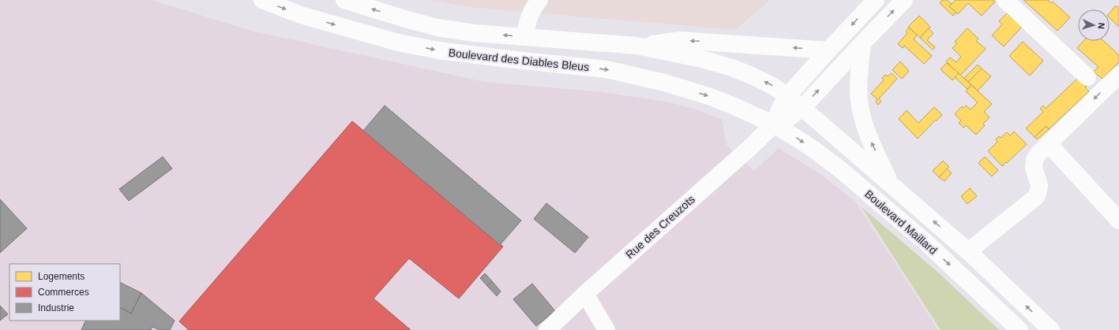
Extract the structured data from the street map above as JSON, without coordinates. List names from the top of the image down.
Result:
{
  "streets": {
    "main road": ["Boulevard des Diables Bleus", "Boulevard Maillard", "Rue des Creuzots"]
  },
  "crossings": [
    ["Boulevard des Diables Bleus", "Boulevard Maillard"],
    ["Boulevard des Diables Bleus", "Rue des Creuzots"],
    ["Boulevard Maillard", "Rue des Creuzots"]
  ],
  "legend": ["Logements", "Commerces", "Industrie"],
  "north": "right"
}
